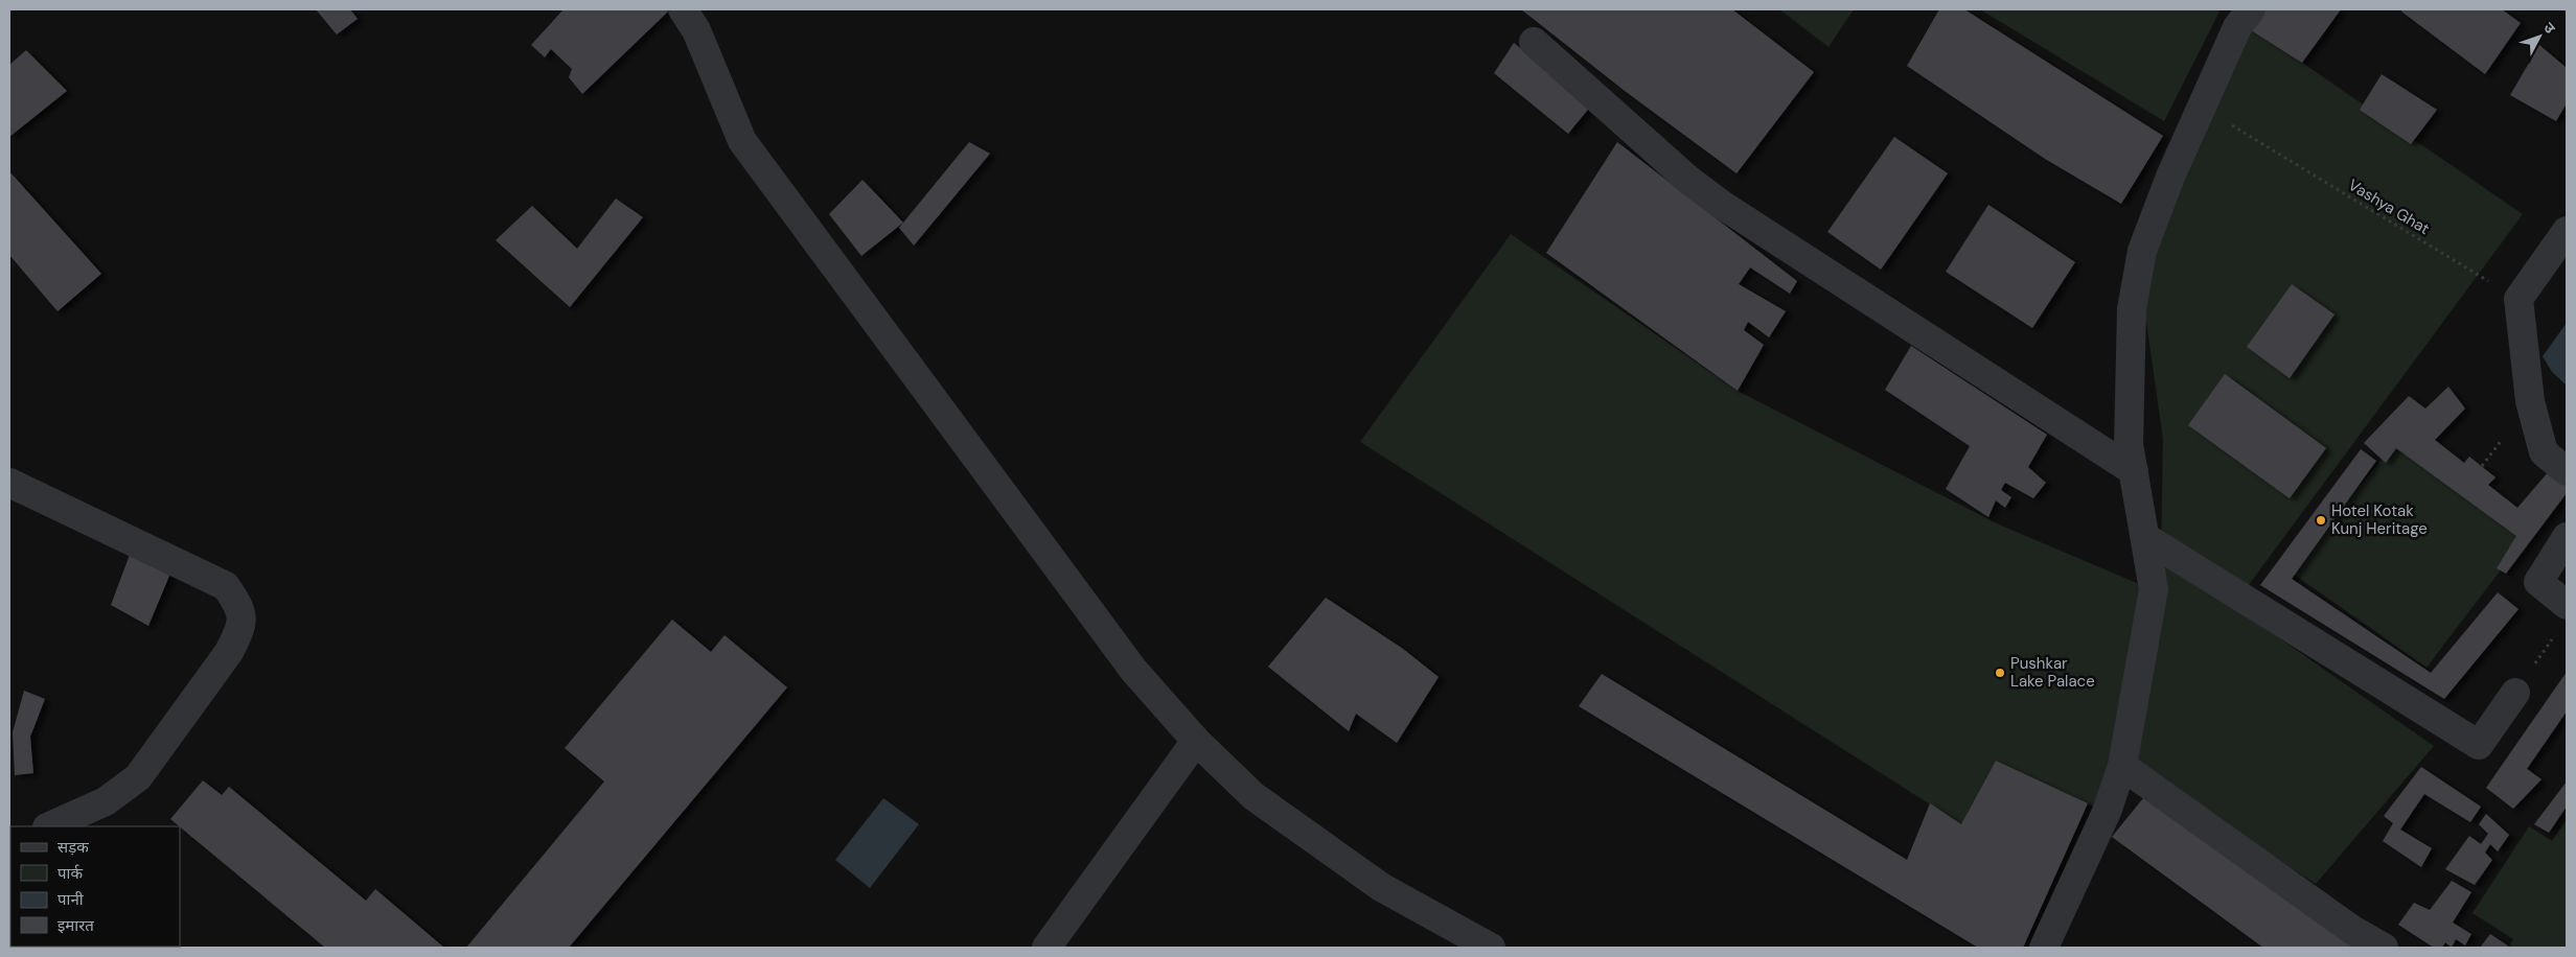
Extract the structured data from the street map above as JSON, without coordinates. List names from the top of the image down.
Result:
{
  "streets": {
    "path": ["Vashya Ghat"]
  },
  "places": ["Hotel Kotak Kunj Heritage", "Pushkar Lake Palace"],
  "legend": [
    "सड़क",
    "पार्क",
    "पानी",
    "इमारत"
  ],
  "north": "top right"
}
